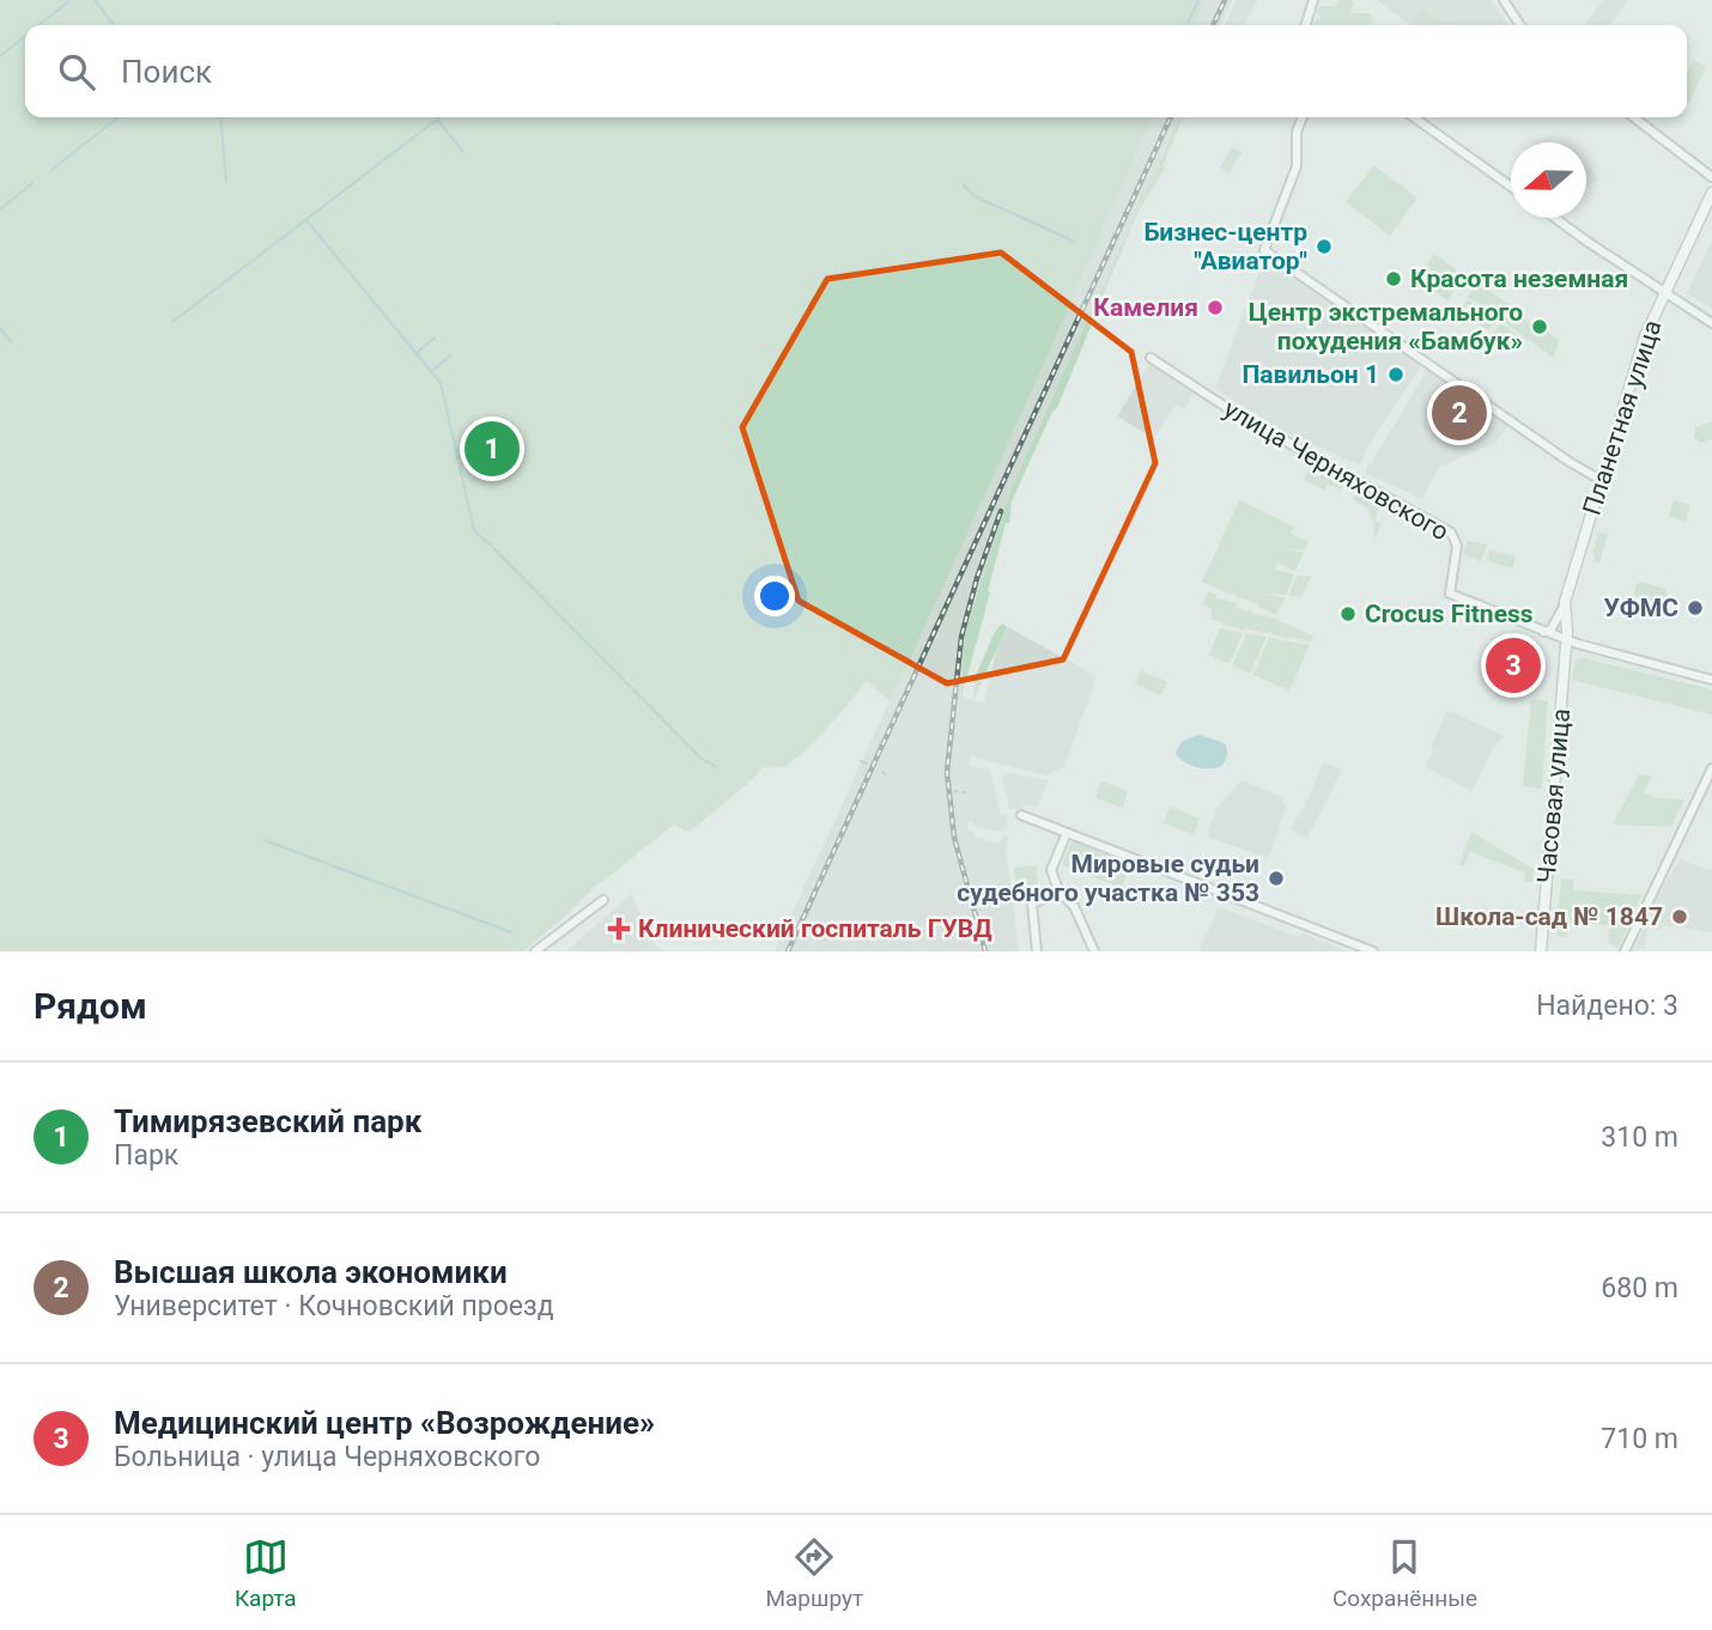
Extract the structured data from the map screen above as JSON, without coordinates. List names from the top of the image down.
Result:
{
  "streets": {
    "street": ["Планетная улица", "улица Черняховского", "Часовая улица"]
  },
  "crossings": [
    ["Планетная улица", "улица Черняховского"],
    ["Планетная улица", "Часовая улица"],
    ["улица Черняховского", "Часовая улица"]
  ],
  "places": {
    "other": [
      "Бизнес-центр \"Авиатор\"",
      "Красота неземная",
      "Камелия",
      "Центр экстремального похудения «Бамбук»",
      "Павильон 1",
      "УФМС",
      "Crocus Fitness",
      "Мировые судьи судебного участка № 353",
      "Школа-сад № 1847"
    ],
    "health": ["Клинический госпиталь ГУВД"]
  },
  "north": "left",
  "page": {
    "search": "Поиск",
    "pins": ["2", "1", "3"],
    "heading": ["Рядом", "Найдено: 3"],
    "list": [
      {
        "mark": "1",
        "name": "Тимирязевский парк",
        "note": "Парк",
        "value": "310 m"
      },
      {
        "mark": "2",
        "name": "Высшая школа экономики",
        "note": "Университет · Кочновский проезд",
        "value": "680 m"
      },
      {
        "mark": "3",
        "name": "Медицинский центр «Возрождение»",
        "note": "Больница · улица Черняховского",
        "value": "710 m"
      }
    ],
    "nav": ["Карта", "Маршрут", "Сохранённые"]
  }
}
